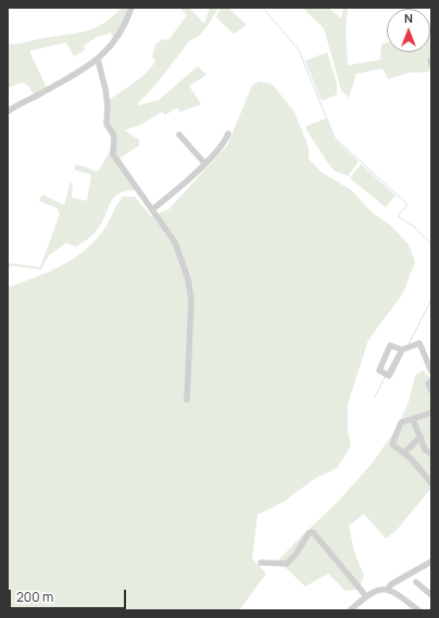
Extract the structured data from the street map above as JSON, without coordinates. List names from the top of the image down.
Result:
{
  "scale_bar": "200 m",
  "north": "top"
}
